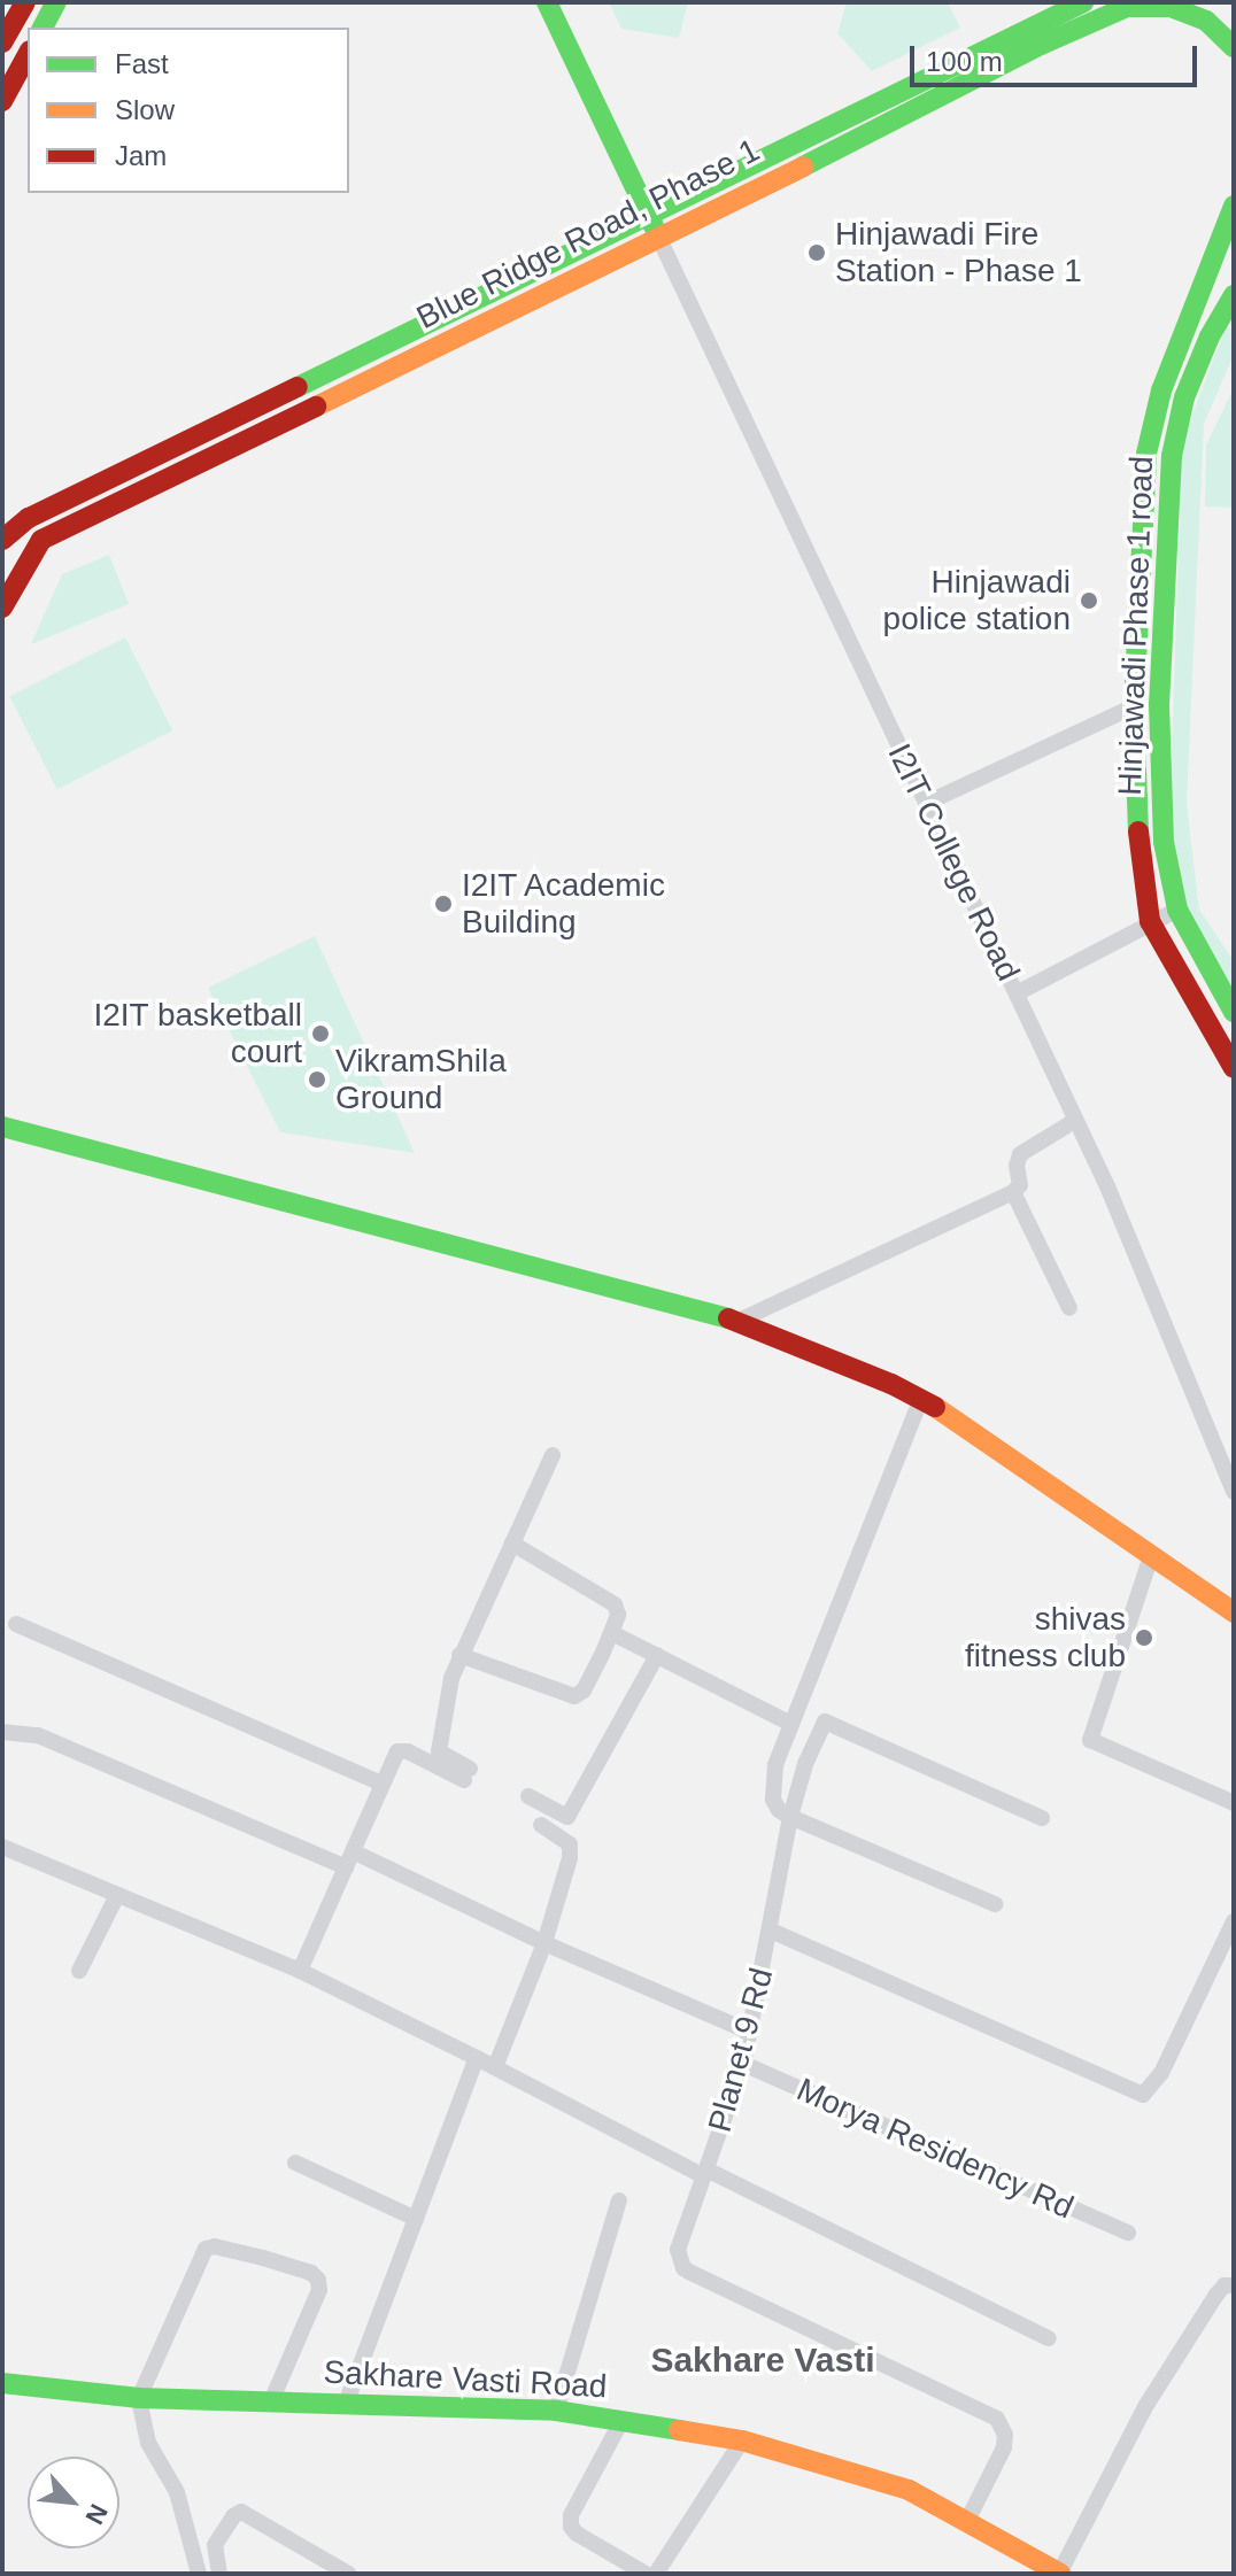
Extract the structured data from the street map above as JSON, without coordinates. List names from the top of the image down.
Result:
{
  "streets": {
    "street": [
      "Blue Ridge Road, Phase 1",
      "Hinjawadi Phase 1 road",
      "I2IT College Road",
      "Planet 9 Rd",
      "Morya Residency Rd",
      "Sakhare Vasti Road"
    ]
  },
  "crossings": [
    ["Blue Ridge Road, Phase 1", "I2IT College Road"],
    ["Planet 9 Rd", "Morya Residency Rd"],
    ["Planet 9 Rd", "Sakhare Vasti Road"]
  ],
  "districts": ["Sakhare Vasti"],
  "places": [
    "Hinjawadi Fire Station - Phase 1",
    "Hinjawadi police station",
    "I2IT Academic Building",
    "I2IT basketball court",
    "VikramShila Ground",
    "shivas fitness club"
  ],
  "legend": ["Fast", "Slow", "Jam"],
  "scale_bar": "100 m",
  "north": "bottom right"
}
